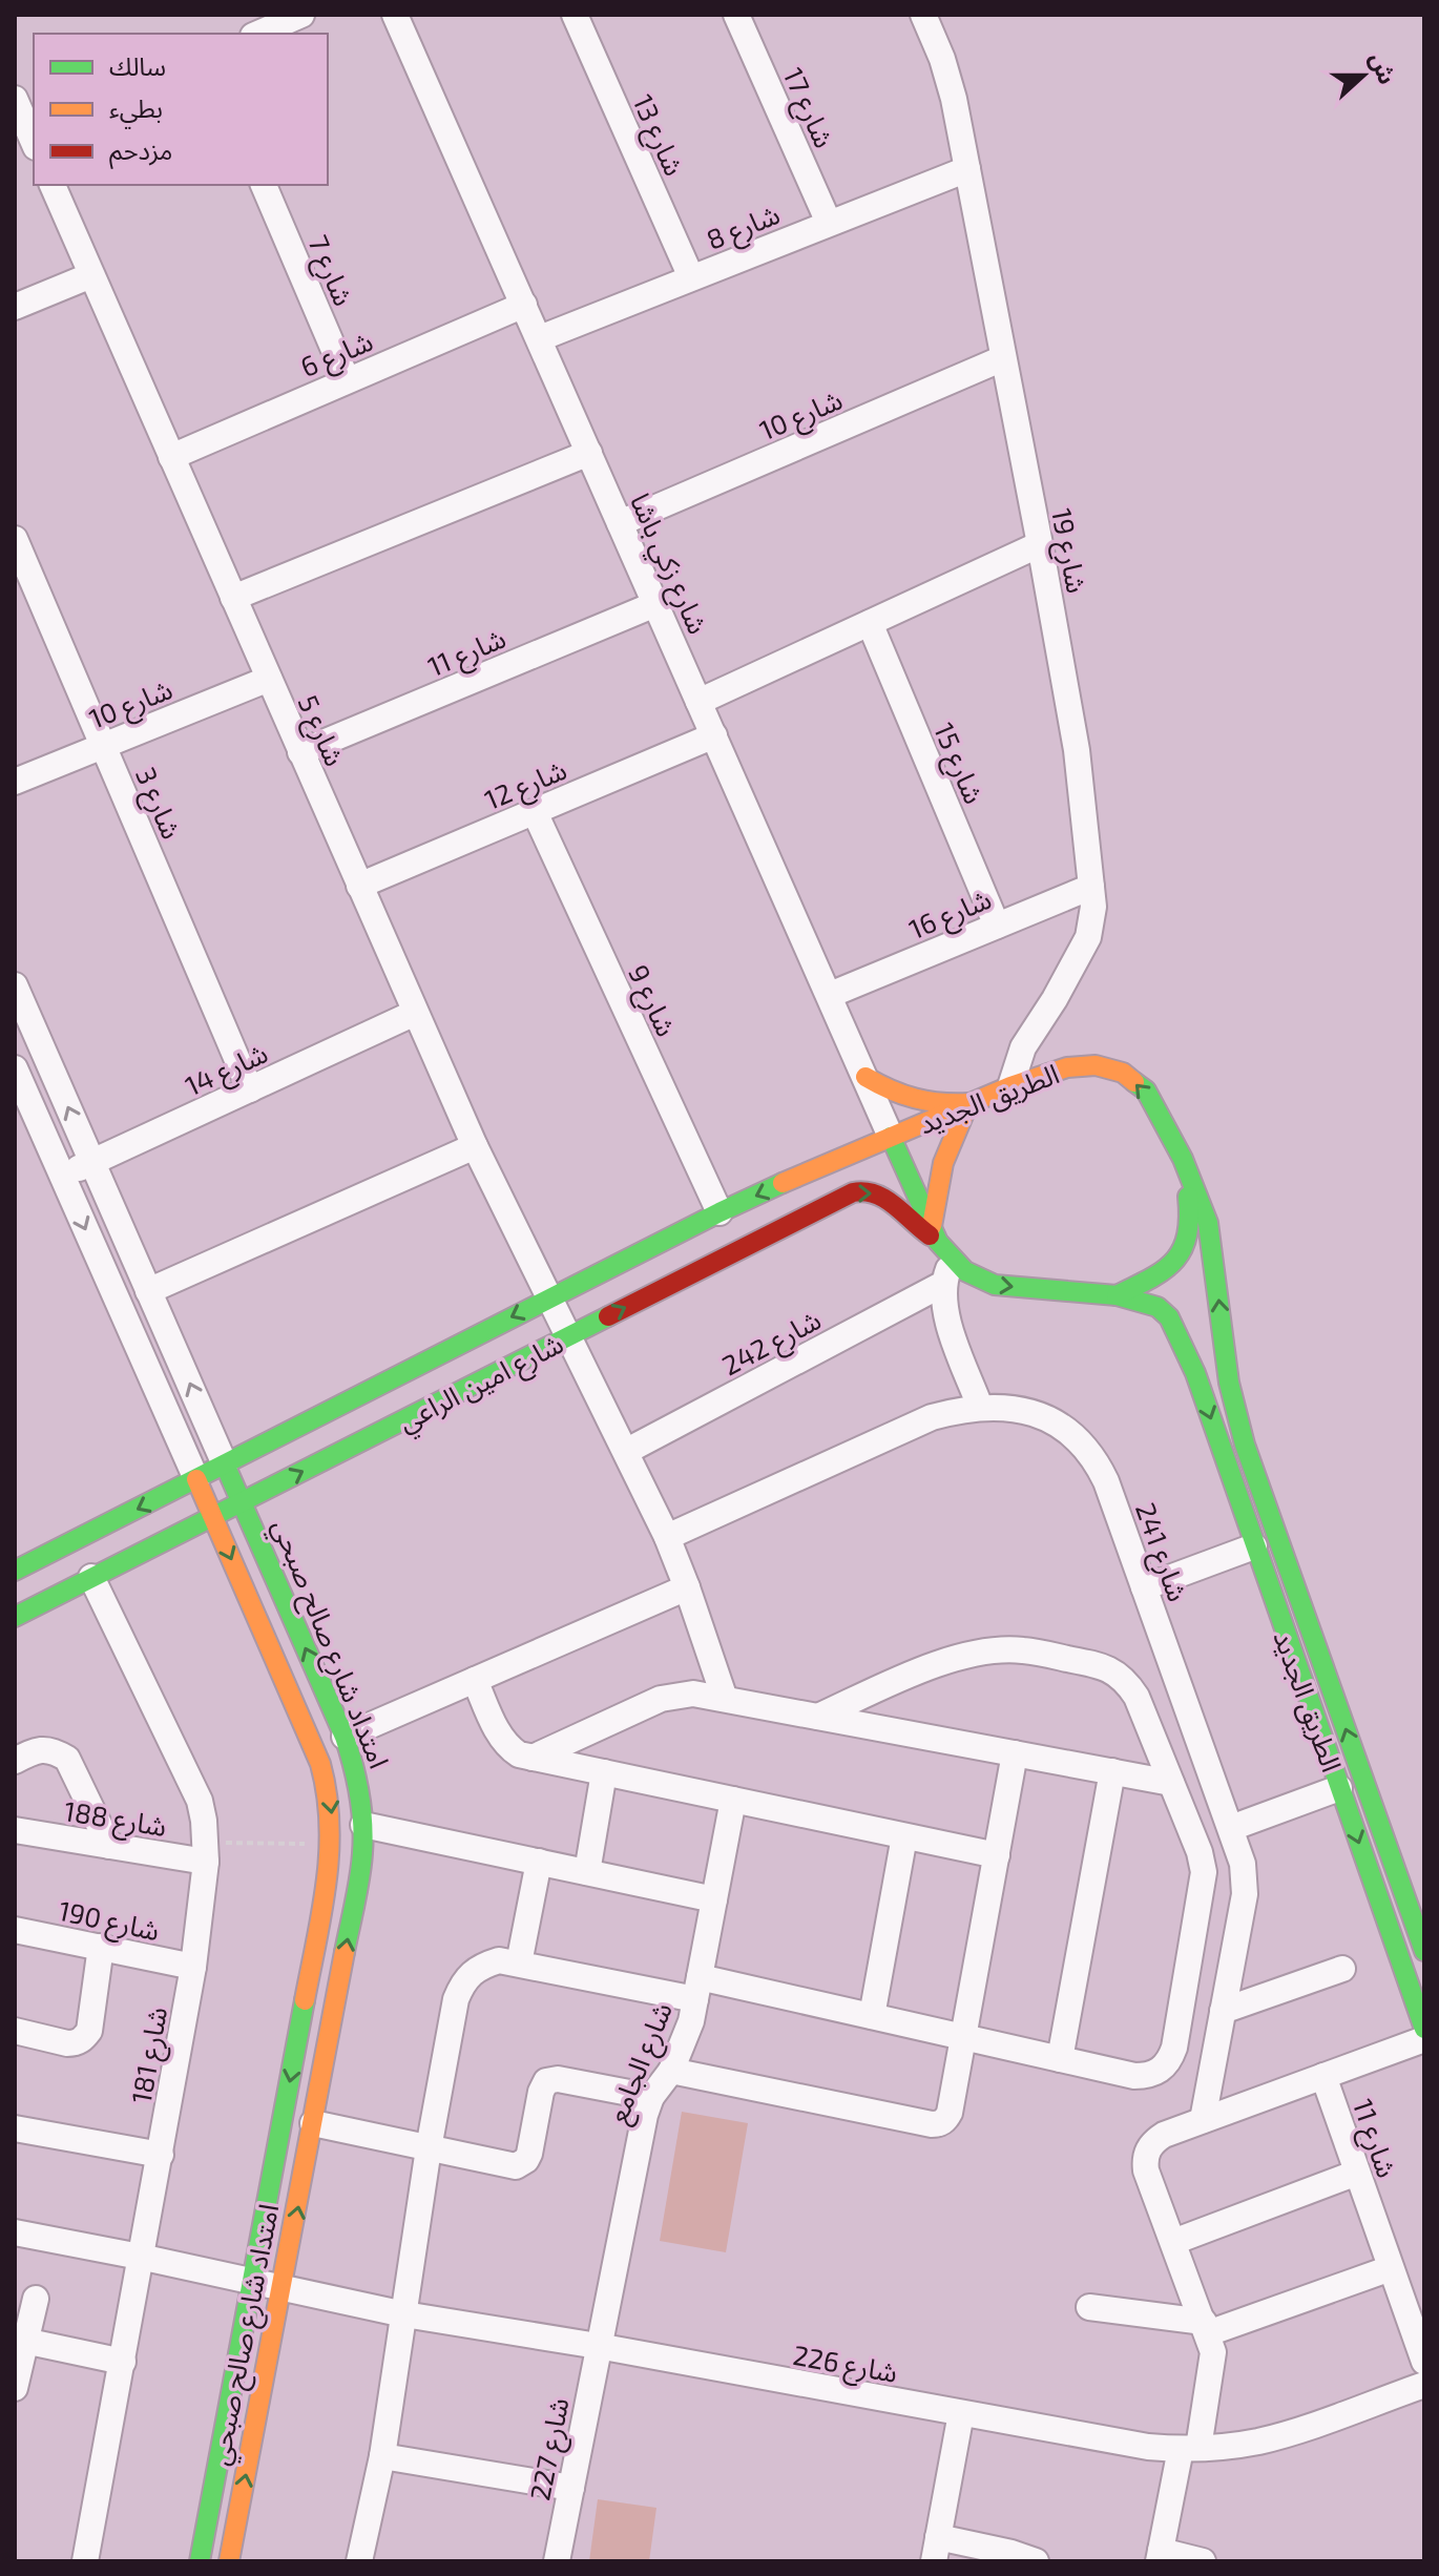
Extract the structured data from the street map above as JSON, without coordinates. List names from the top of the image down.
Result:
{
  "streets": {
    "street": [
      "شارع 17",
      "شارع 13",
      "شارع 8",
      "شارع 7",
      "شارع 6",
      "شارع 10",
      "شارع 19",
      "شارع زكي باشا",
      "شارع 11",
      "شارع 5",
      "شارع 15",
      "شارع 12",
      "شارع 3",
      "شارع 16",
      "شارع 9",
      "شارع 14",
      "الطريق الجديد",
      "شارع 242",
      "شارع امين الراعي",
      "شارع 241",
      "امتداد شارع صالح صبحي",
      "شارع 188",
      "شارع 190",
      "شارع 181",
      "شارع الجامع",
      "شارع 226",
      "شارع 227"
    ]
  },
  "crossings": [
    ["شارع 17", "شارع 8"],
    ["شارع 13", "شارع 8"],
    ["شارع 8", "شارع 19"],
    ["شارع 8", "شارع زكي باشا"],
    ["شارع 7", "شارع 6"],
    ["شارع 6", "شارع زكي باشا"],
    ["شارع 6", "شارع 5"],
    ["شارع 10", "شارع 19"],
    ["شارع 10", "شارع زكي باشا"],
    ["شارع 10", "شارع 5"],
    ["شارع 10", "شارع 3"],
    ["شارع 19", "شارع 16"],
    ["شارع 19", "الطريق الجديد"],
    ["شارع 19", "شارع امين الراعي"],
    ["شارع زكي باشا", "شارع 11"],
    ["شارع زكي باشا", "شارع 12"],
    ["شارع زكي باشا", "شارع 16"],
    ["شارع زكي باشا", "الطريق الجديد"],
    ["شارع زكي باشا", "شارع امين الراعي"],
    ["شارع 11", "شارع 5"],
    ["شارع 5", "شارع 12"],
    ["شارع 5", "شارع 14"],
    ["شارع 5", "شارع 242"],
    ["شارع 5", "شارع امين الراعي"],
    ["شارع 5", "شارع 241"],
    ["شارع 15", "شارع 16"],
    ["شارع 12", "شارع 9"],
    ["شارع 3", "شارع 14"],
    ["شارع 9", "شارع امين الراعي"],
    ["شارع 14", "امتداد شارع صالح صبحي"],
    ["الطريق الجديد", "شارع امين الراعي"],
    ["شارع امين الراعي", "امتداد شارع صالح صبحي"],
    ["شارع امين الراعي", "شارع 181"],
    ["امتداد شارع صالح صبحي", "شارع 226"],
    ["شارع 188", "شارع 181"],
    ["شارع 190", "شارع 181"],
    ["شارع 181", "شارع 226"],
    ["شارع الجامع", "شارع 226"],
    ["شارع الجامع", "شارع 227"],
    ["شارع 226", "شارع 227"]
  ],
  "legend": ["سالك", "بطيء", "مزدحم"],
  "north": "right"
}
